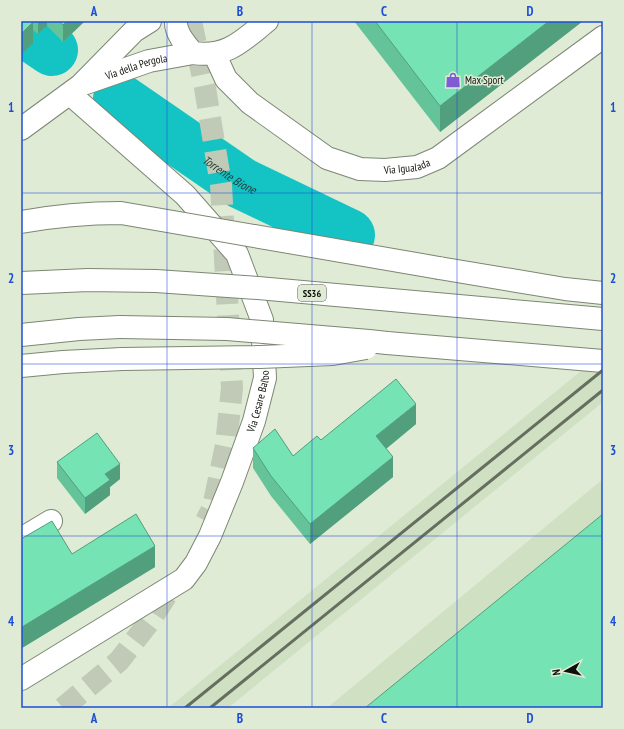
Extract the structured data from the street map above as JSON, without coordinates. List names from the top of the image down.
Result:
{
  "streets": {
    "main road": [
      "Via della Pergola",
      "Via Igualada",
      "SS36",
      "Via Cesare Balbo"
    ]
  },
  "crossings": [
    ["Via della Pergola", "Via Igualada"],
    ["Via della Pergola", "Via Cesare Balbo"]
  ],
  "water": ["Torrente Bione"],
  "places": {
    "shop": ["Max Sport"]
  },
  "north": "left",
  "grid": {
    "columns": [
      "A",
      "B",
      "C",
      "D"
    ],
    "rows": [
      "1",
      "2",
      "3",
      "4"
    ]
  }
}
